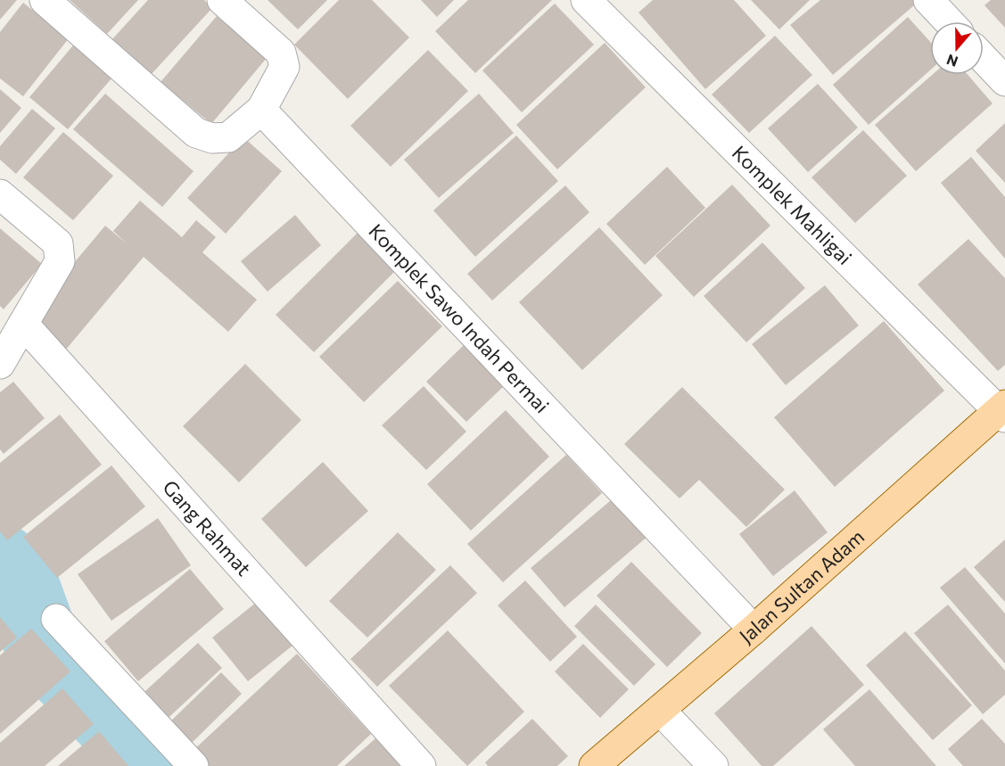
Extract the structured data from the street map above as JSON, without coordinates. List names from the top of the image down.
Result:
{
  "streets": {
    "main road": ["Jalan Sultan Adam"],
    "street": ["Komplek Mahligai", "Komplek Sawo Indah Permai", "Gang Rahmat"]
  },
  "crossings": [
    ["Komplek Mahligai", "Jalan Sultan Adam"],
    ["Komplek Sawo Indah Permai", "Jalan Sultan Adam"]
  ],
  "north": "bottom"
}
